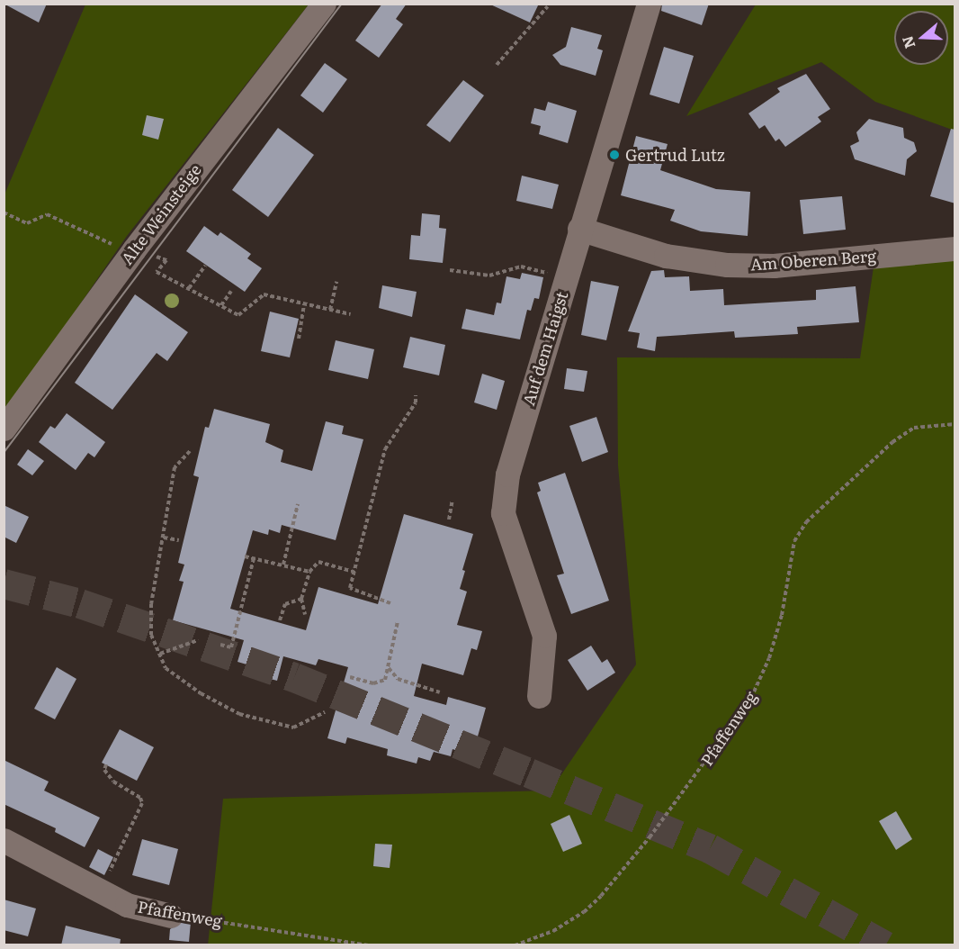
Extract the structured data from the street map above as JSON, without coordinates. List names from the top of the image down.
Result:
{
  "streets": {
    "street": [
      "Alte Weinsteige",
      "Am Oberen Berg",
      "Auf dem Haigst",
      "Pfaffenweg"
    ]
  },
  "crossings": [
    ["Am Oberen Berg", "Auf dem Haigst"]
  ],
  "places": ["Gertrud Lutz"],
  "north": "left"
}
